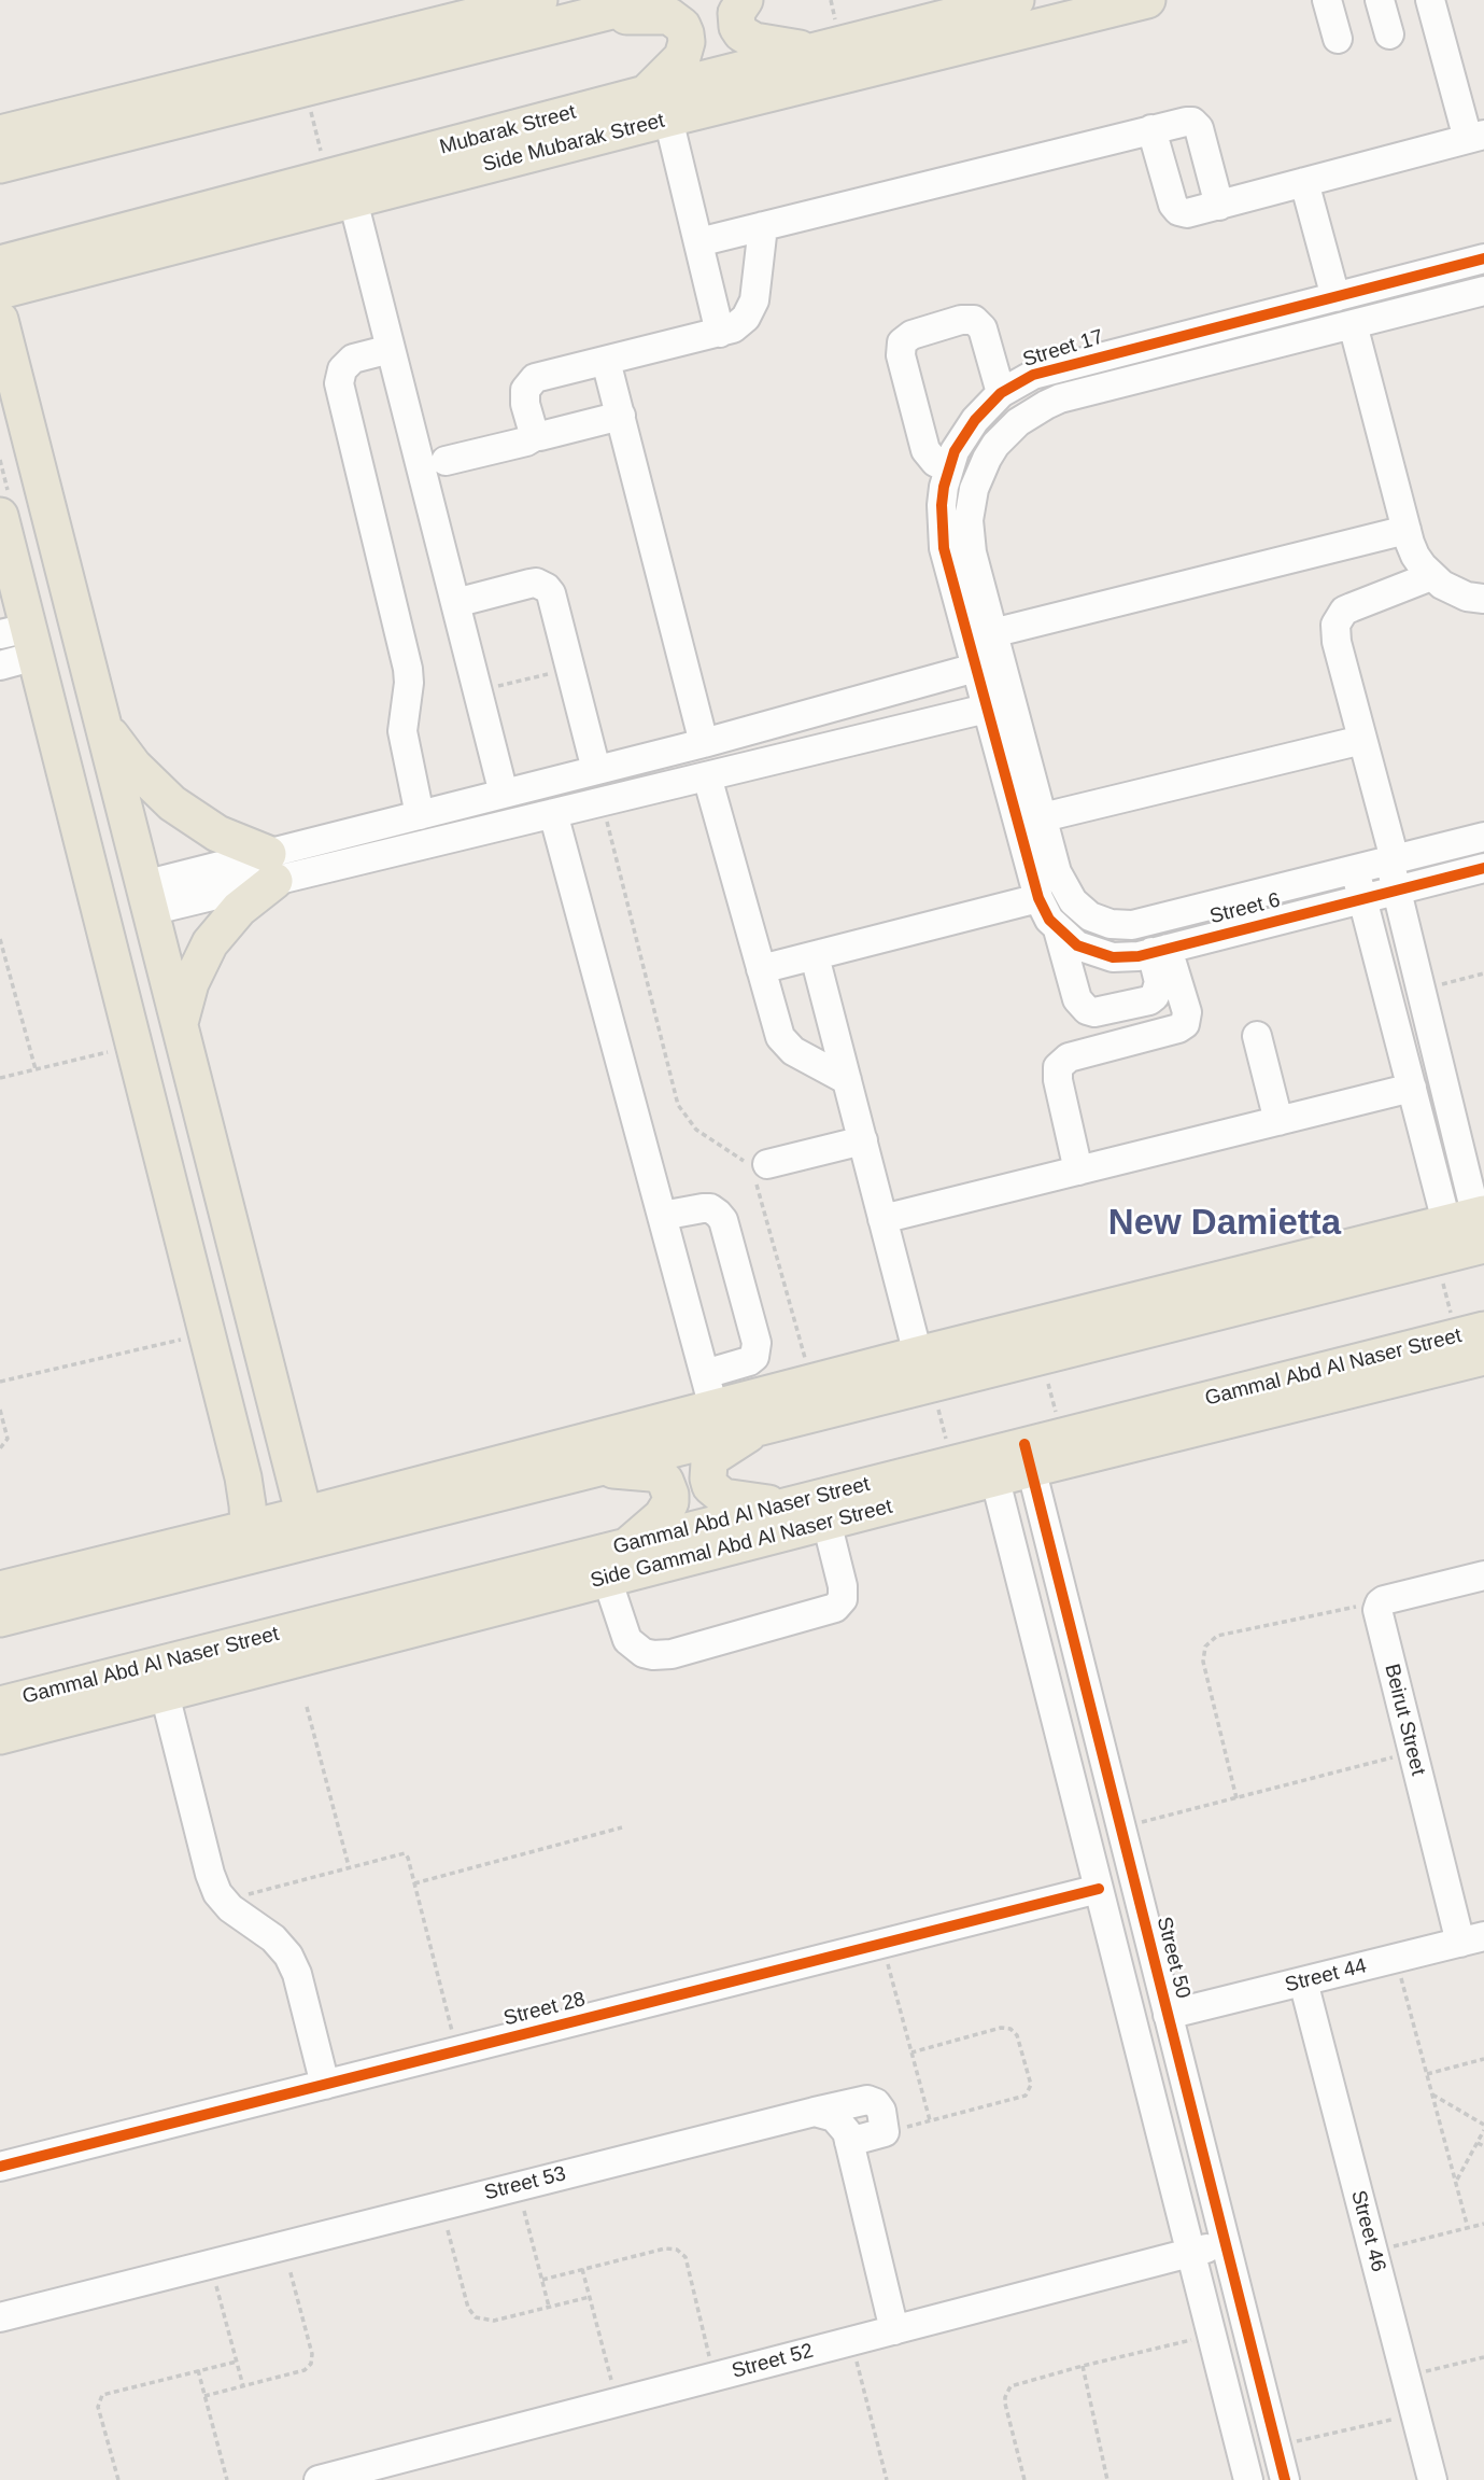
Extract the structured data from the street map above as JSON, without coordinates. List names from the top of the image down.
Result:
{
  "streets": {
    "main road": ["Side Mubarak Street", "Gammal Abd Al Naser Street", "Side Gammal Abd Al Naser Street"],
    "street": [
      "Street 17",
      "Street 6",
      "Beirut Street",
      "Street 50",
      "Street 44",
      "Street 28",
      "Street 53",
      "Street 46",
      "Street 52"
    ]
  },
  "crossings": [
    ["Street 17", "Street 6"],
    ["Gammal Abd Al Naser Street", "Side Gammal Abd Al Naser Street"],
    ["Gammal Abd Al Naser Street", "Street 50"],
    ["Side Gammal Abd Al Naser Street", "Street 50"],
    ["Beirut Street", "Street 44"],
    ["Street 50", "Street 44"],
    ["Street 50", "Street 52"],
    ["Street 44", "Street 46"]
  ],
  "districts": ["New Damietta"]
}
